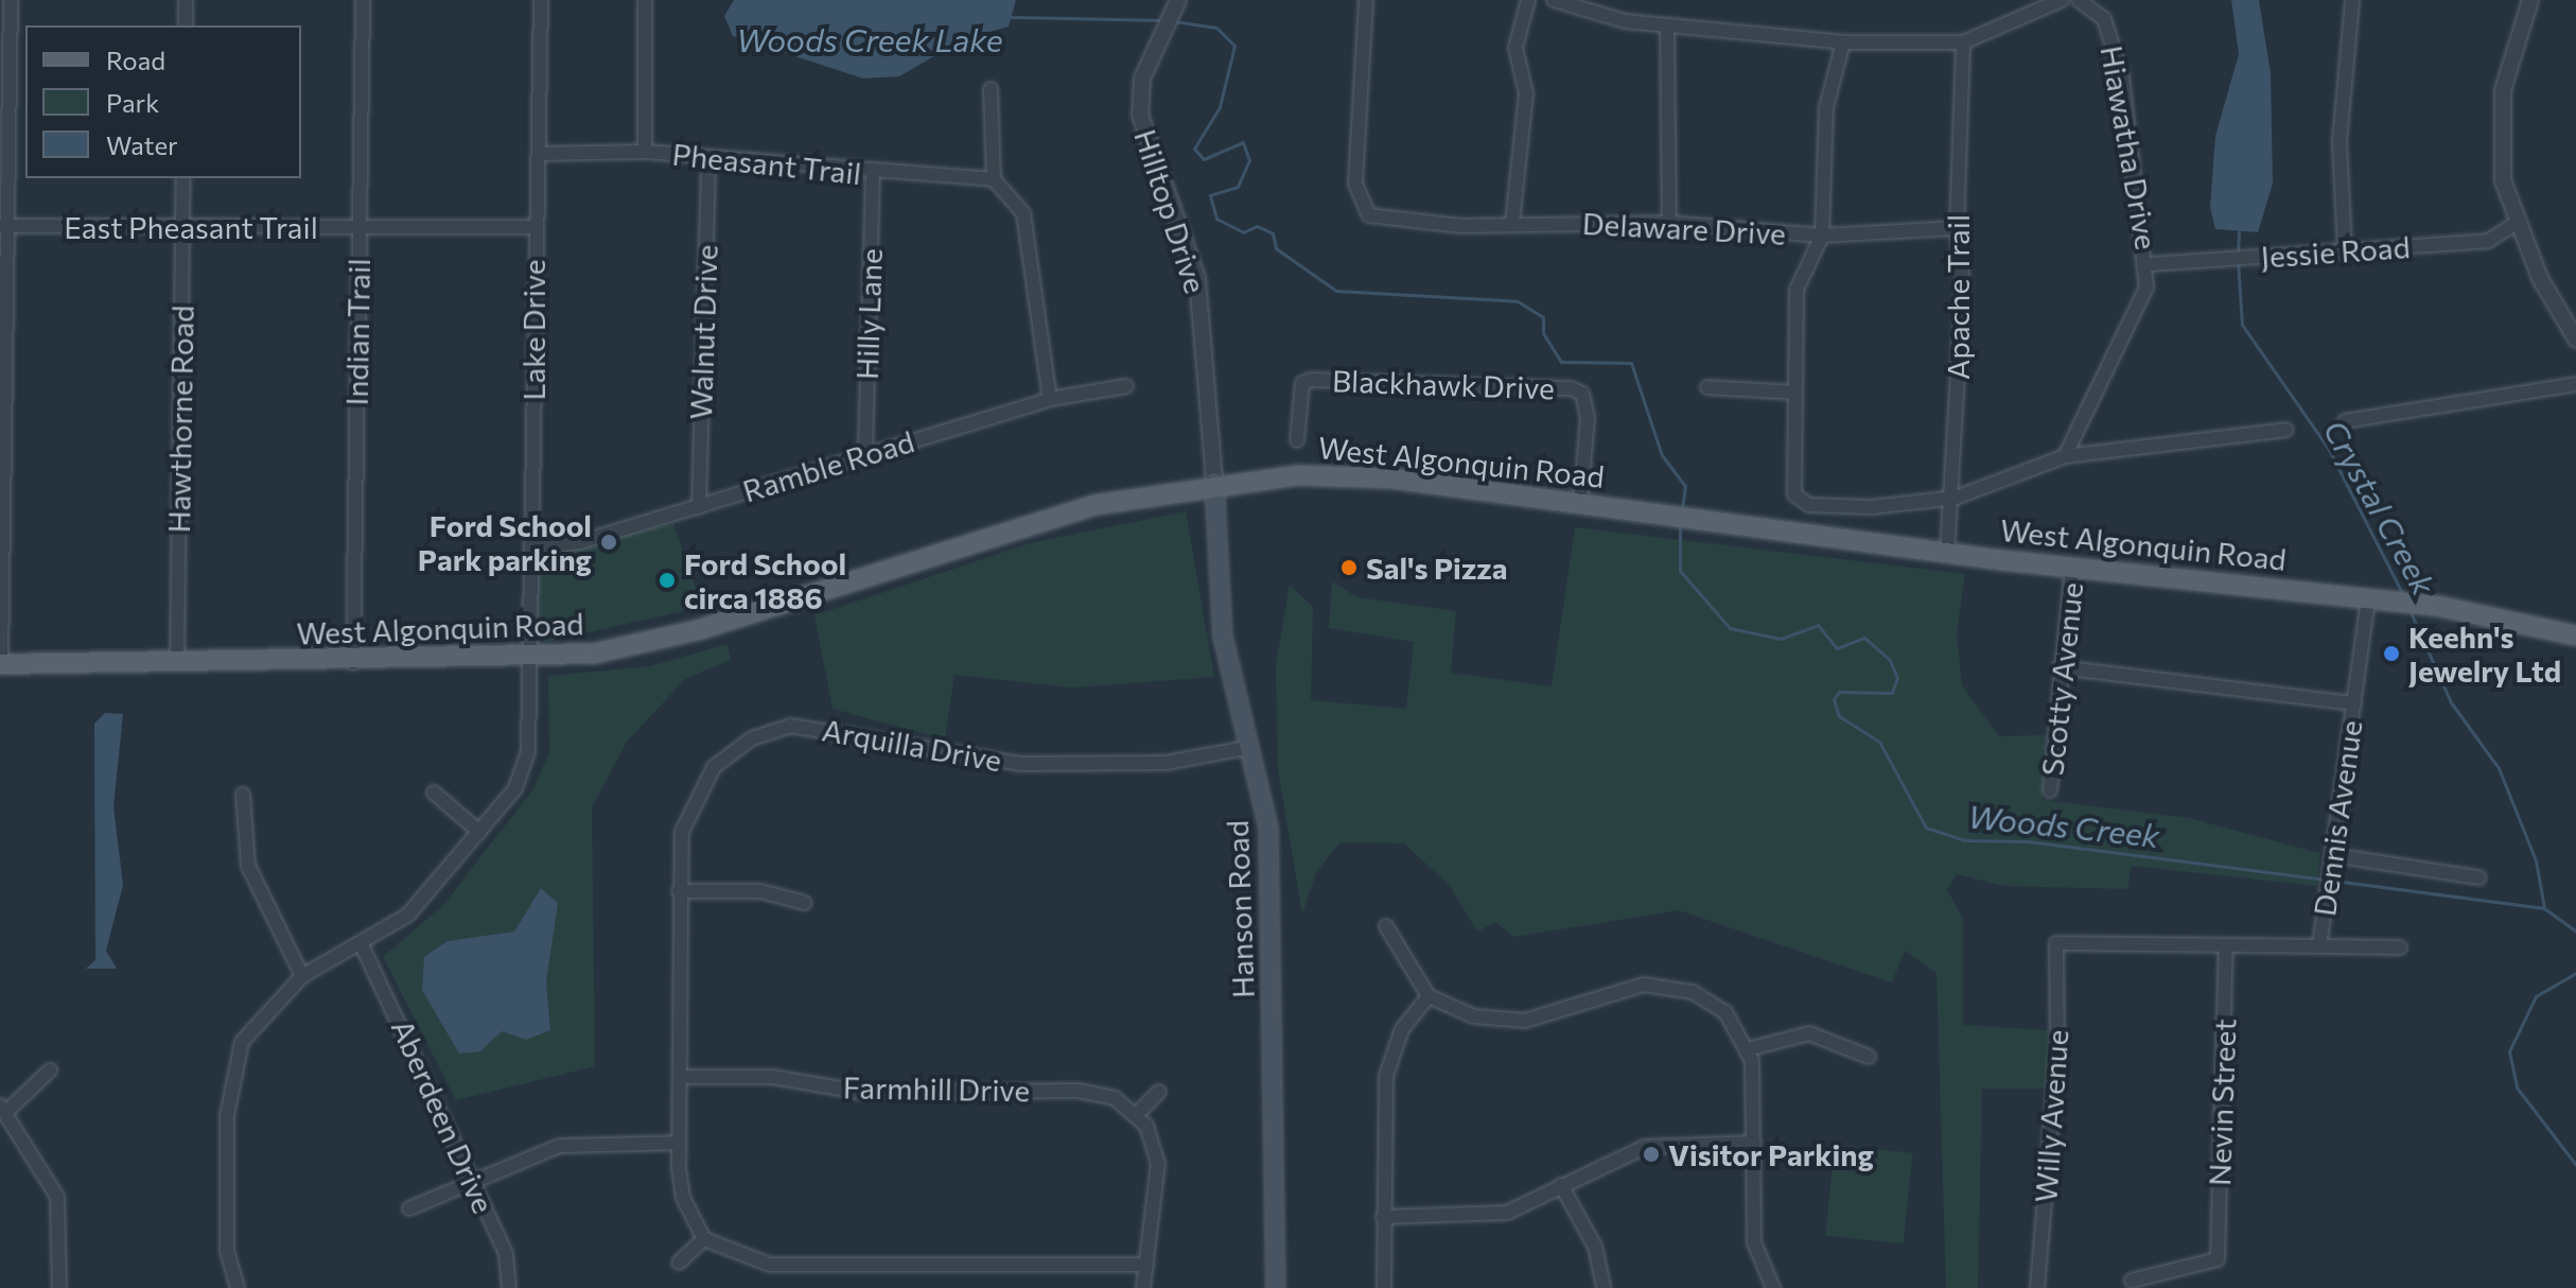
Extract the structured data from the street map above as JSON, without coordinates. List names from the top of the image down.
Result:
{
  "streets": {
    "main road": ["West Algonquin Road", "Hanson Road"],
    "street": [
      "Hiawatha Drive",
      "Pheasant Trail",
      "Hilltop Drive",
      "East Pheasant Trail",
      "Delaware Drive",
      "Jessie Road",
      "Apache Trail",
      "Hilly Lane",
      "Lake Drive",
      "Indian Trail",
      "Walnut Drive",
      "Blackhawk Drive",
      "Hawthorne Road",
      "Ramble Road",
      "Scotty Avenue",
      "Arquilla Drive",
      "Dennis Avenue",
      "Farmhill Drive",
      "Nevin Street",
      "Aberdeen Drive",
      "Willy Avenue"
    ]
  },
  "crossings": [
    ["Hiawatha Drive", "Jessie Road"],
    ["Pheasant Trail", "Hilly Lane"],
    ["Pheasant Trail", "Lake Drive"],
    ["Pheasant Trail", "Walnut Drive"],
    ["Hilltop Drive", "West Algonquin Road"],
    ["Hilltop Drive", "Hanson Road"],
    ["East Pheasant Trail", "Lake Drive"],
    ["East Pheasant Trail", "Indian Trail"],
    ["East Pheasant Trail", "Hawthorne Road"],
    ["Delaware Drive", "Apache Trail"],
    ["Apache Trail", "West Algonquin Road"],
    ["Hilly Lane", "Ramble Road"],
    ["Lake Drive", "West Algonquin Road"],
    ["Lake Drive", "Ramble Road"],
    ["Lake Drive", "Aberdeen Drive"],
    ["Indian Trail", "West Algonquin Road"],
    ["Walnut Drive", "Ramble Road"],
    ["Blackhawk Drive", "West Algonquin Road"],
    ["Hawthorne Road", "West Algonquin Road"],
    ["West Algonquin Road", "Scotty Avenue"],
    ["West Algonquin Road", "Dennis Avenue"],
    ["West Algonquin Road", "Hanson Road"],
    ["Arquilla Drive", "Hanson Road"],
    ["Arquilla Drive", "Farmhill Drive"],
    ["Dennis Avenue", "Nevin Street"],
    ["Dennis Avenue", "Willy Avenue"]
  ],
  "water": ["Woods Creek Lake", "Crystal Creek", "Woods Creek"],
  "places": [
    "Ford School Park parking",
    "Sal's Pizza",
    "Ford School circa 1886",
    "Keehn's Jewelry Ltd",
    "Visitor Parking"
  ],
  "legend": ["Road", "Park", "Water"]
}
